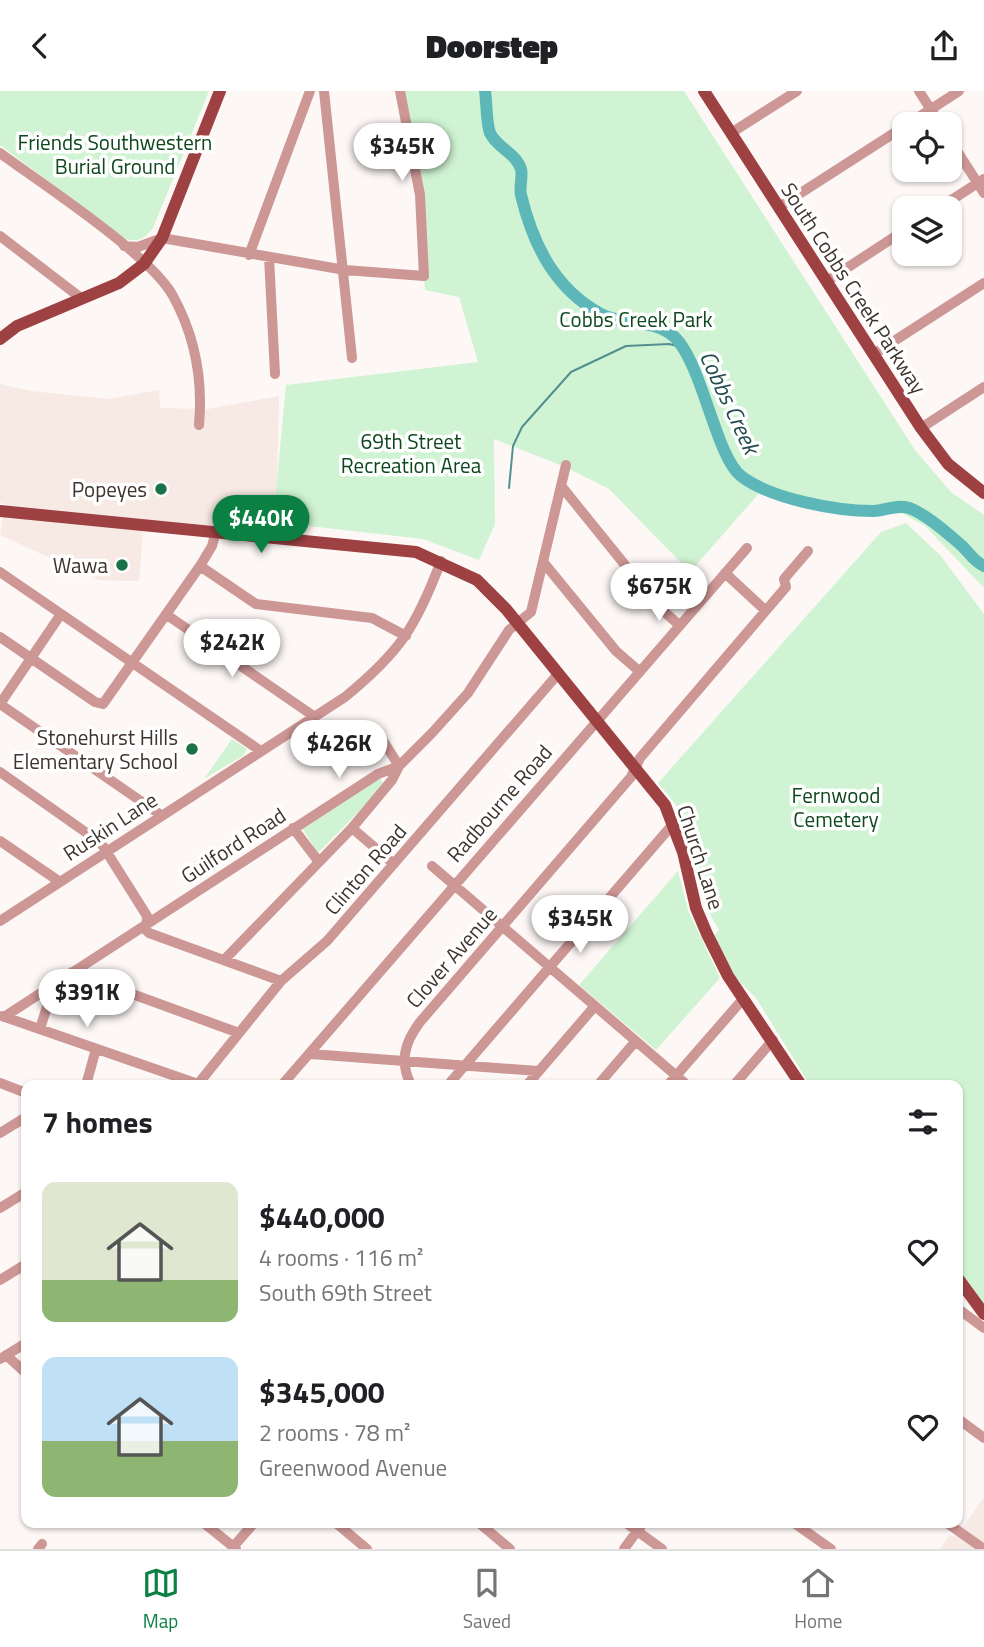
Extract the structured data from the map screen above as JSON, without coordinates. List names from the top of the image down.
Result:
{
  "streets": {
    "main road": ["South Cobbs Creek Parkway", "Church Lane"],
    "street": [
      "Radbourne Road",
      "Ruskin Lane",
      "Guilford Road",
      "Clinton Road",
      "Clover Avenue"
    ]
  },
  "crossings": [
    ["Radbourne Road", "Church Lane"],
    ["Ruskin Lane", "Church Lane"],
    ["Guilford Road", "Church Lane"],
    ["Church Lane", "Clinton Road"],
    ["Church Lane", "Clover Avenue"]
  ],
  "water": ["Cobbs Creek"],
  "parks": [
    "Friends Southwestern Burial Ground",
    "Cobbs Creek Park",
    "69th Street Recreation Area",
    "Fernwood Cemetery"
  ],
  "places": ["Popeyes", "Wawa", "Stonehurst Hills Elementary School"],
  "page": {
    "header": "Doorstep",
    "price": [
      "$345K",
      "$440K",
      "$675K",
      "$242K",
      "$426K",
      "$345K",
      "$391K"
    ],
    "heading": "7 homes",
    "list": [
      {
        "name": "$440,000",
        "note": "4 rooms · 116 m² · South 69th Street"
      },
      {
        "name": "$345,000",
        "note": "2 rooms · 78 m² · Greenwood Avenue"
      }
    ],
    "tabs": ["Map", "Saved", "Home"]
  }
}
